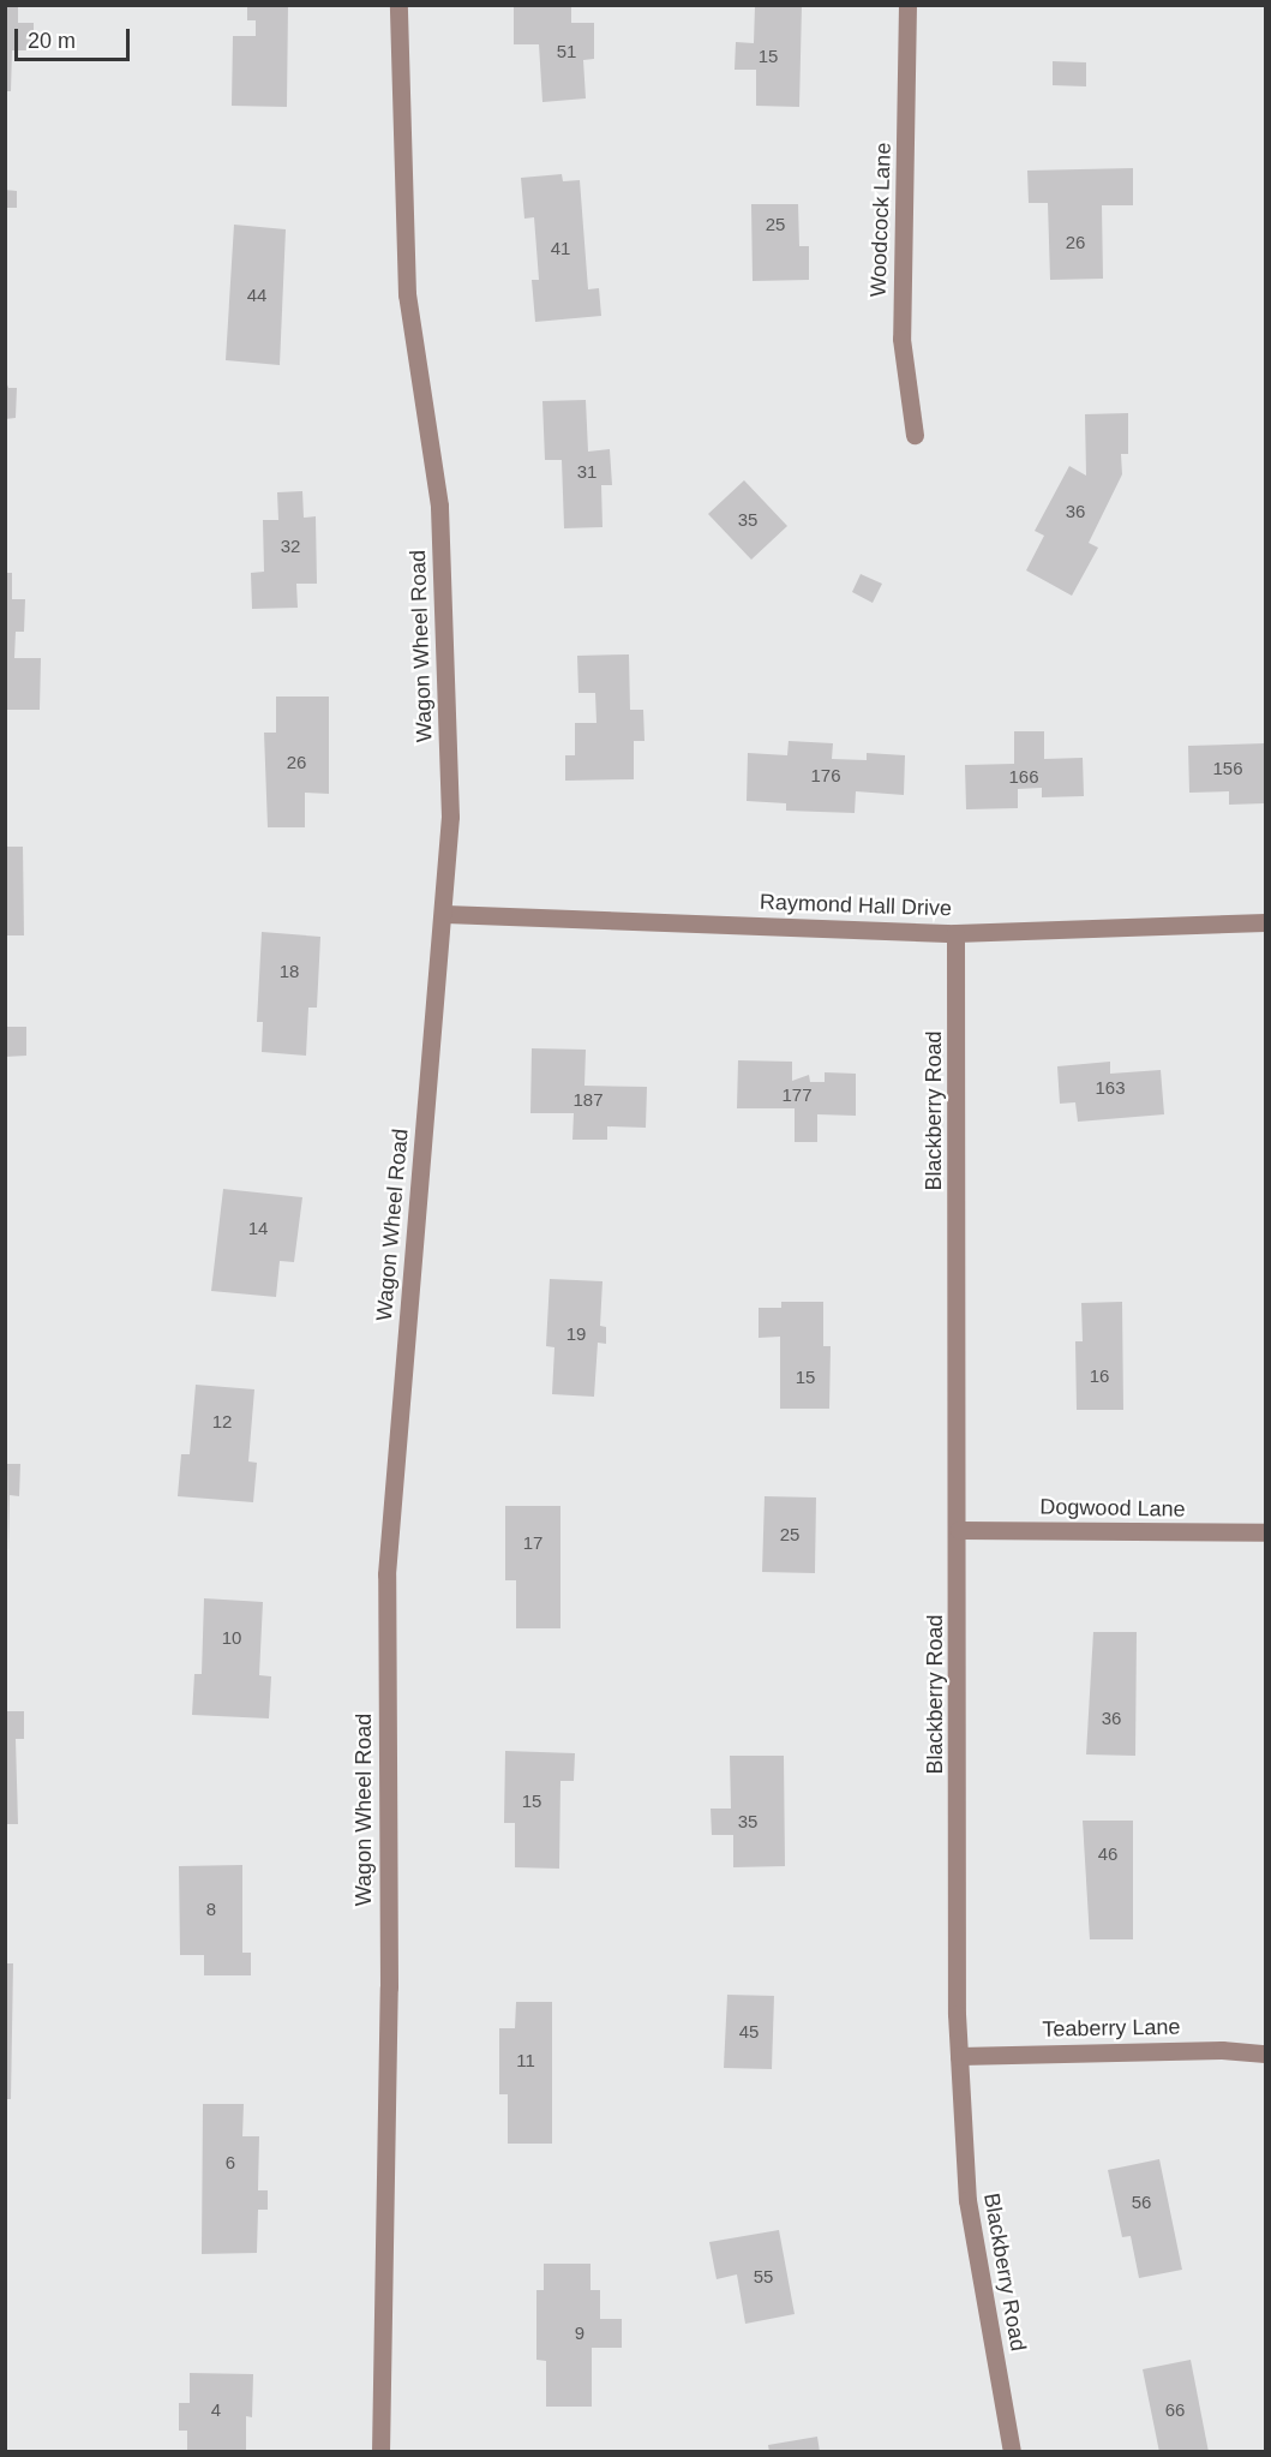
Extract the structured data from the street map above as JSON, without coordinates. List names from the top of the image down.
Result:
{
  "streets": {
    "street": [
      "Woodcock Lane",
      "Wagon Wheel Road",
      "Raymond Hall Drive",
      "Blackberry Road",
      "Dogwood Lane",
      "Teaberry Lane"
    ]
  },
  "crossings": [
    ["Wagon Wheel Road", "Raymond Hall Drive"],
    ["Raymond Hall Drive", "Blackberry Road"],
    ["Blackberry Road", "Dogwood Lane"],
    ["Blackberry Road", "Teaberry Lane"]
  ],
  "house_numbers": [
    "51",
    "15",
    "25",
    "26",
    "41",
    "44",
    "31",
    "36",
    "35",
    "32",
    "26",
    "156",
    "176",
    "166",
    "18",
    "163",
    "177",
    "187",
    "14",
    "19",
    "16",
    "15",
    "12",
    "25",
    "17",
    "10",
    "36",
    "15",
    "35",
    "46",
    "8",
    "45",
    "11",
    "6",
    "56",
    "55",
    "9",
    "4",
    "66"
  ],
  "scale_bar": "20 m"
}
